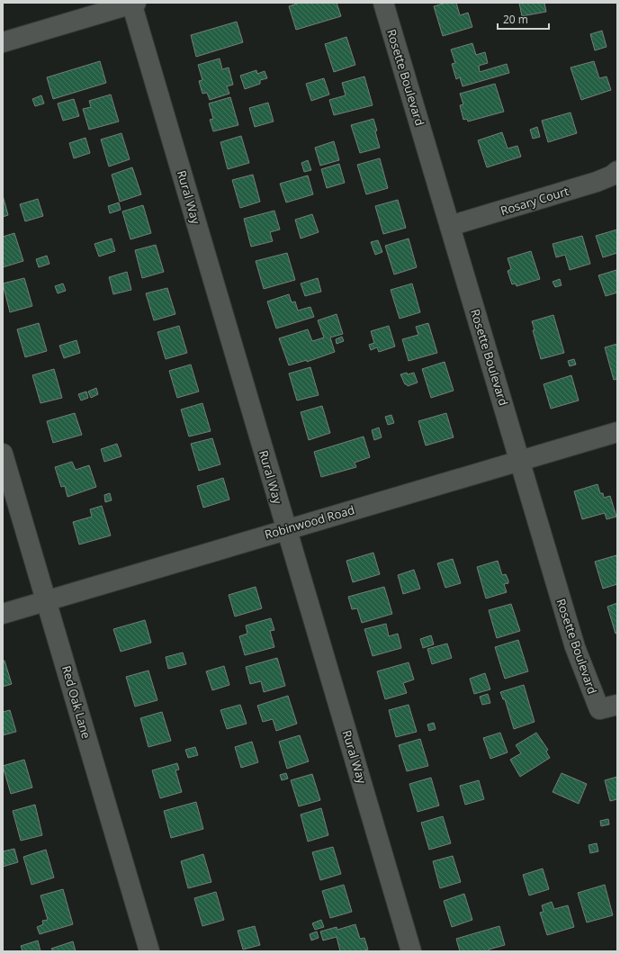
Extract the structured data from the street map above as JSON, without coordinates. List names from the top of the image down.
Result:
{
  "streets": {
    "street": [
      "Rosette Boulevard",
      "Rural Way",
      "Rosary Court",
      "Robinwood Road",
      "Red Oak Lane"
    ]
  },
  "crossings": [
    ["Rosette Boulevard", "Rosary Court"],
    ["Rosette Boulevard", "Robinwood Road"],
    ["Rural Way", "Robinwood Road"],
    ["Robinwood Road", "Red Oak Lane"]
  ],
  "scale_bar": "20 m"
}
